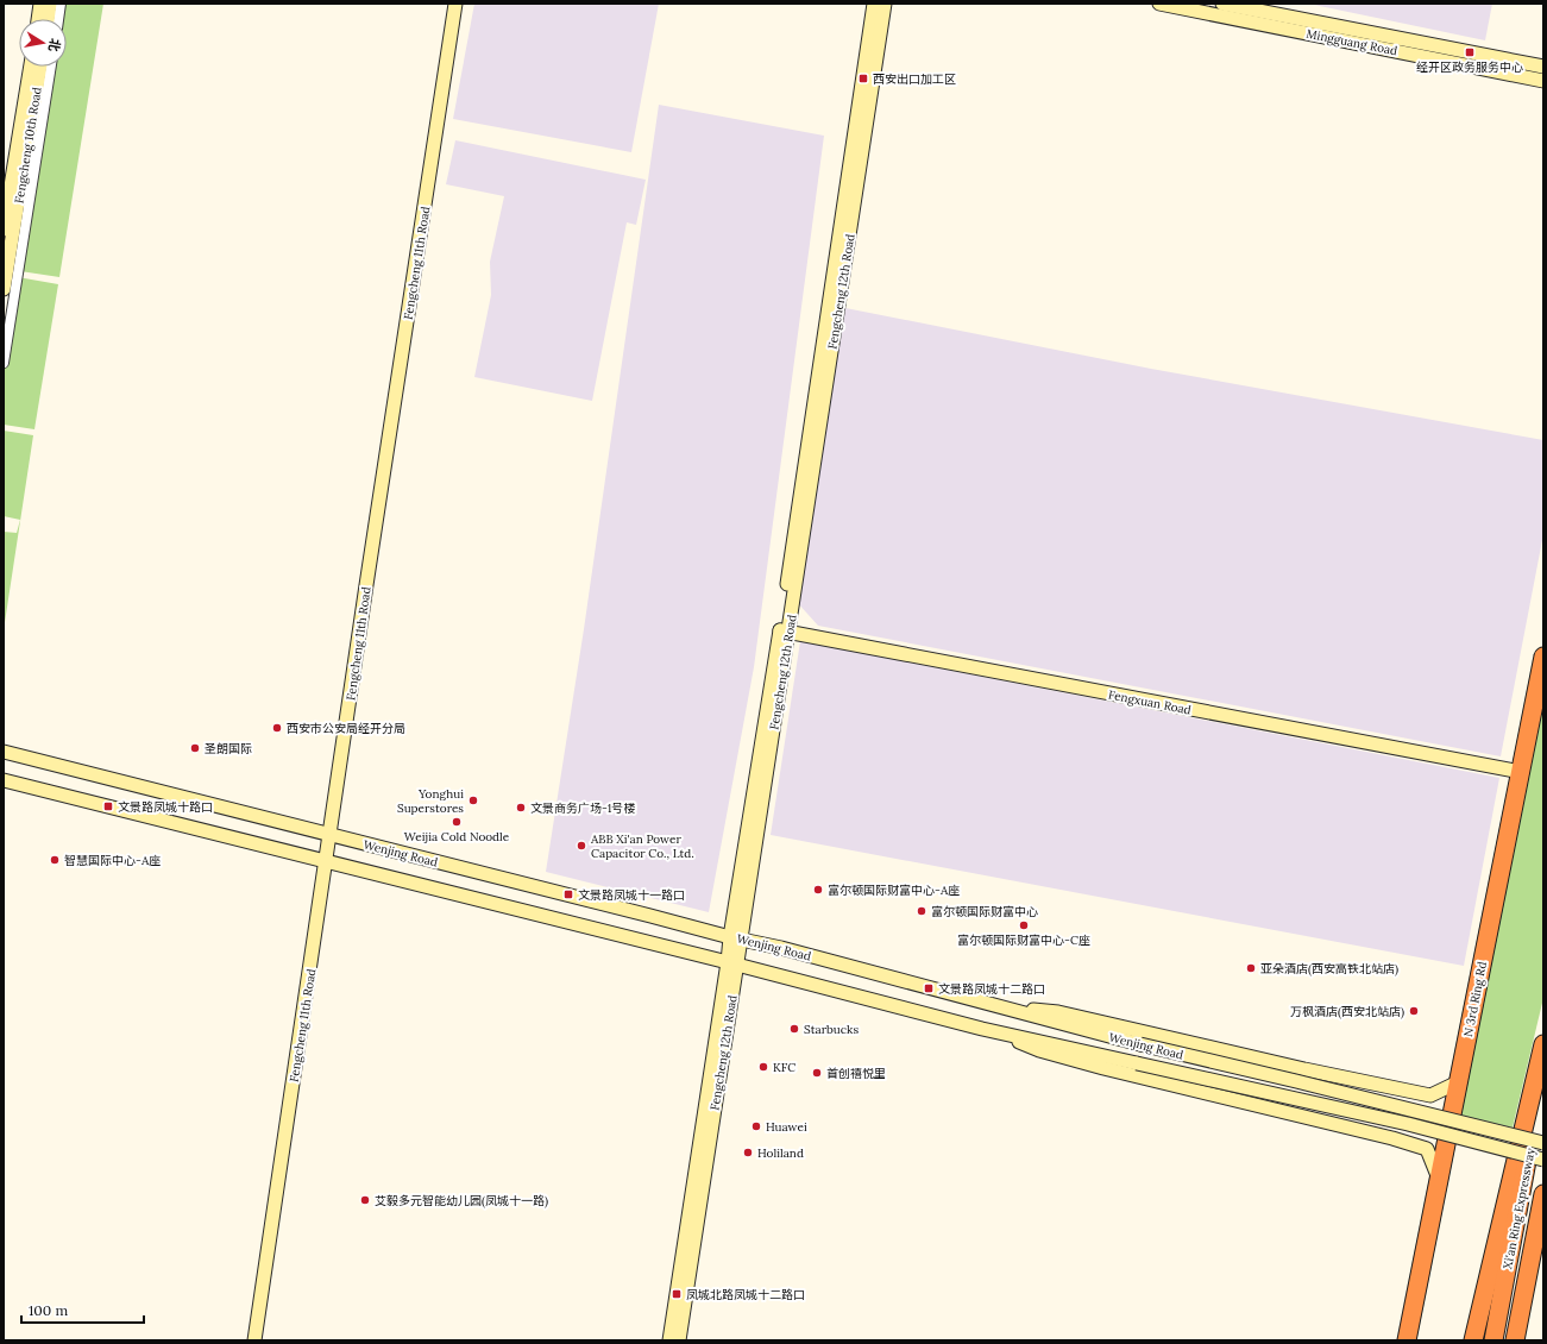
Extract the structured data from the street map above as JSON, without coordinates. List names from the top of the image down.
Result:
{
  "streets": {
    "highway": ["N 3rd Ring Rd", "Xi'an Ring Expressway"],
    "main road": [
      "Mingguang Road",
      "Fengcheng 10th Road",
      "Fengcheng 11th Road",
      "Fengcheng 12th Road",
      "Fengxuan Road",
      "Wenjing Road"
    ]
  },
  "crossings": [
    ["Fengcheng 11th Road", "Wenjing Road"],
    ["Fengcheng 12th Road", "Fengxuan Road"],
    ["Fengcheng 12th Road", "Wenjing Road"],
    ["Fengxuan Road", "N 3rd Ring Rd"]
  ],
  "places": {
    "transit": [
      "经开区政务服务中心",
      "西安出口加工区",
      "文景路凤城十路口",
      "文景路凤城十一路口",
      "文景路凤城十二路口",
      "凤城北路凤城十二路口"
    ],
    "other": [
      "西安市公安局经开分局",
      "圣朗国际",
      "Yonghui Superstores",
      "文景商务广场-1号楼",
      "Weijia Cold Noodle",
      "ABB Xi'an Power Capacitor Co., Ltd.",
      "智慧国际中心-A座",
      "富尔顿国际财富中心-A座",
      "富尔顿国际财富中心",
      "富尔顿国际财富中心-C座",
      "亚朵酒店(西安高铁北站店)",
      "万枫酒店(西安北站店)",
      "Starbucks",
      "KFC",
      "首创禧悦里",
      "Huawei",
      "Holiland",
      "艾毅多元智能幼儿园(凤城十一路)"
    ]
  },
  "scale_bar": "100 m",
  "north": "right"
}
